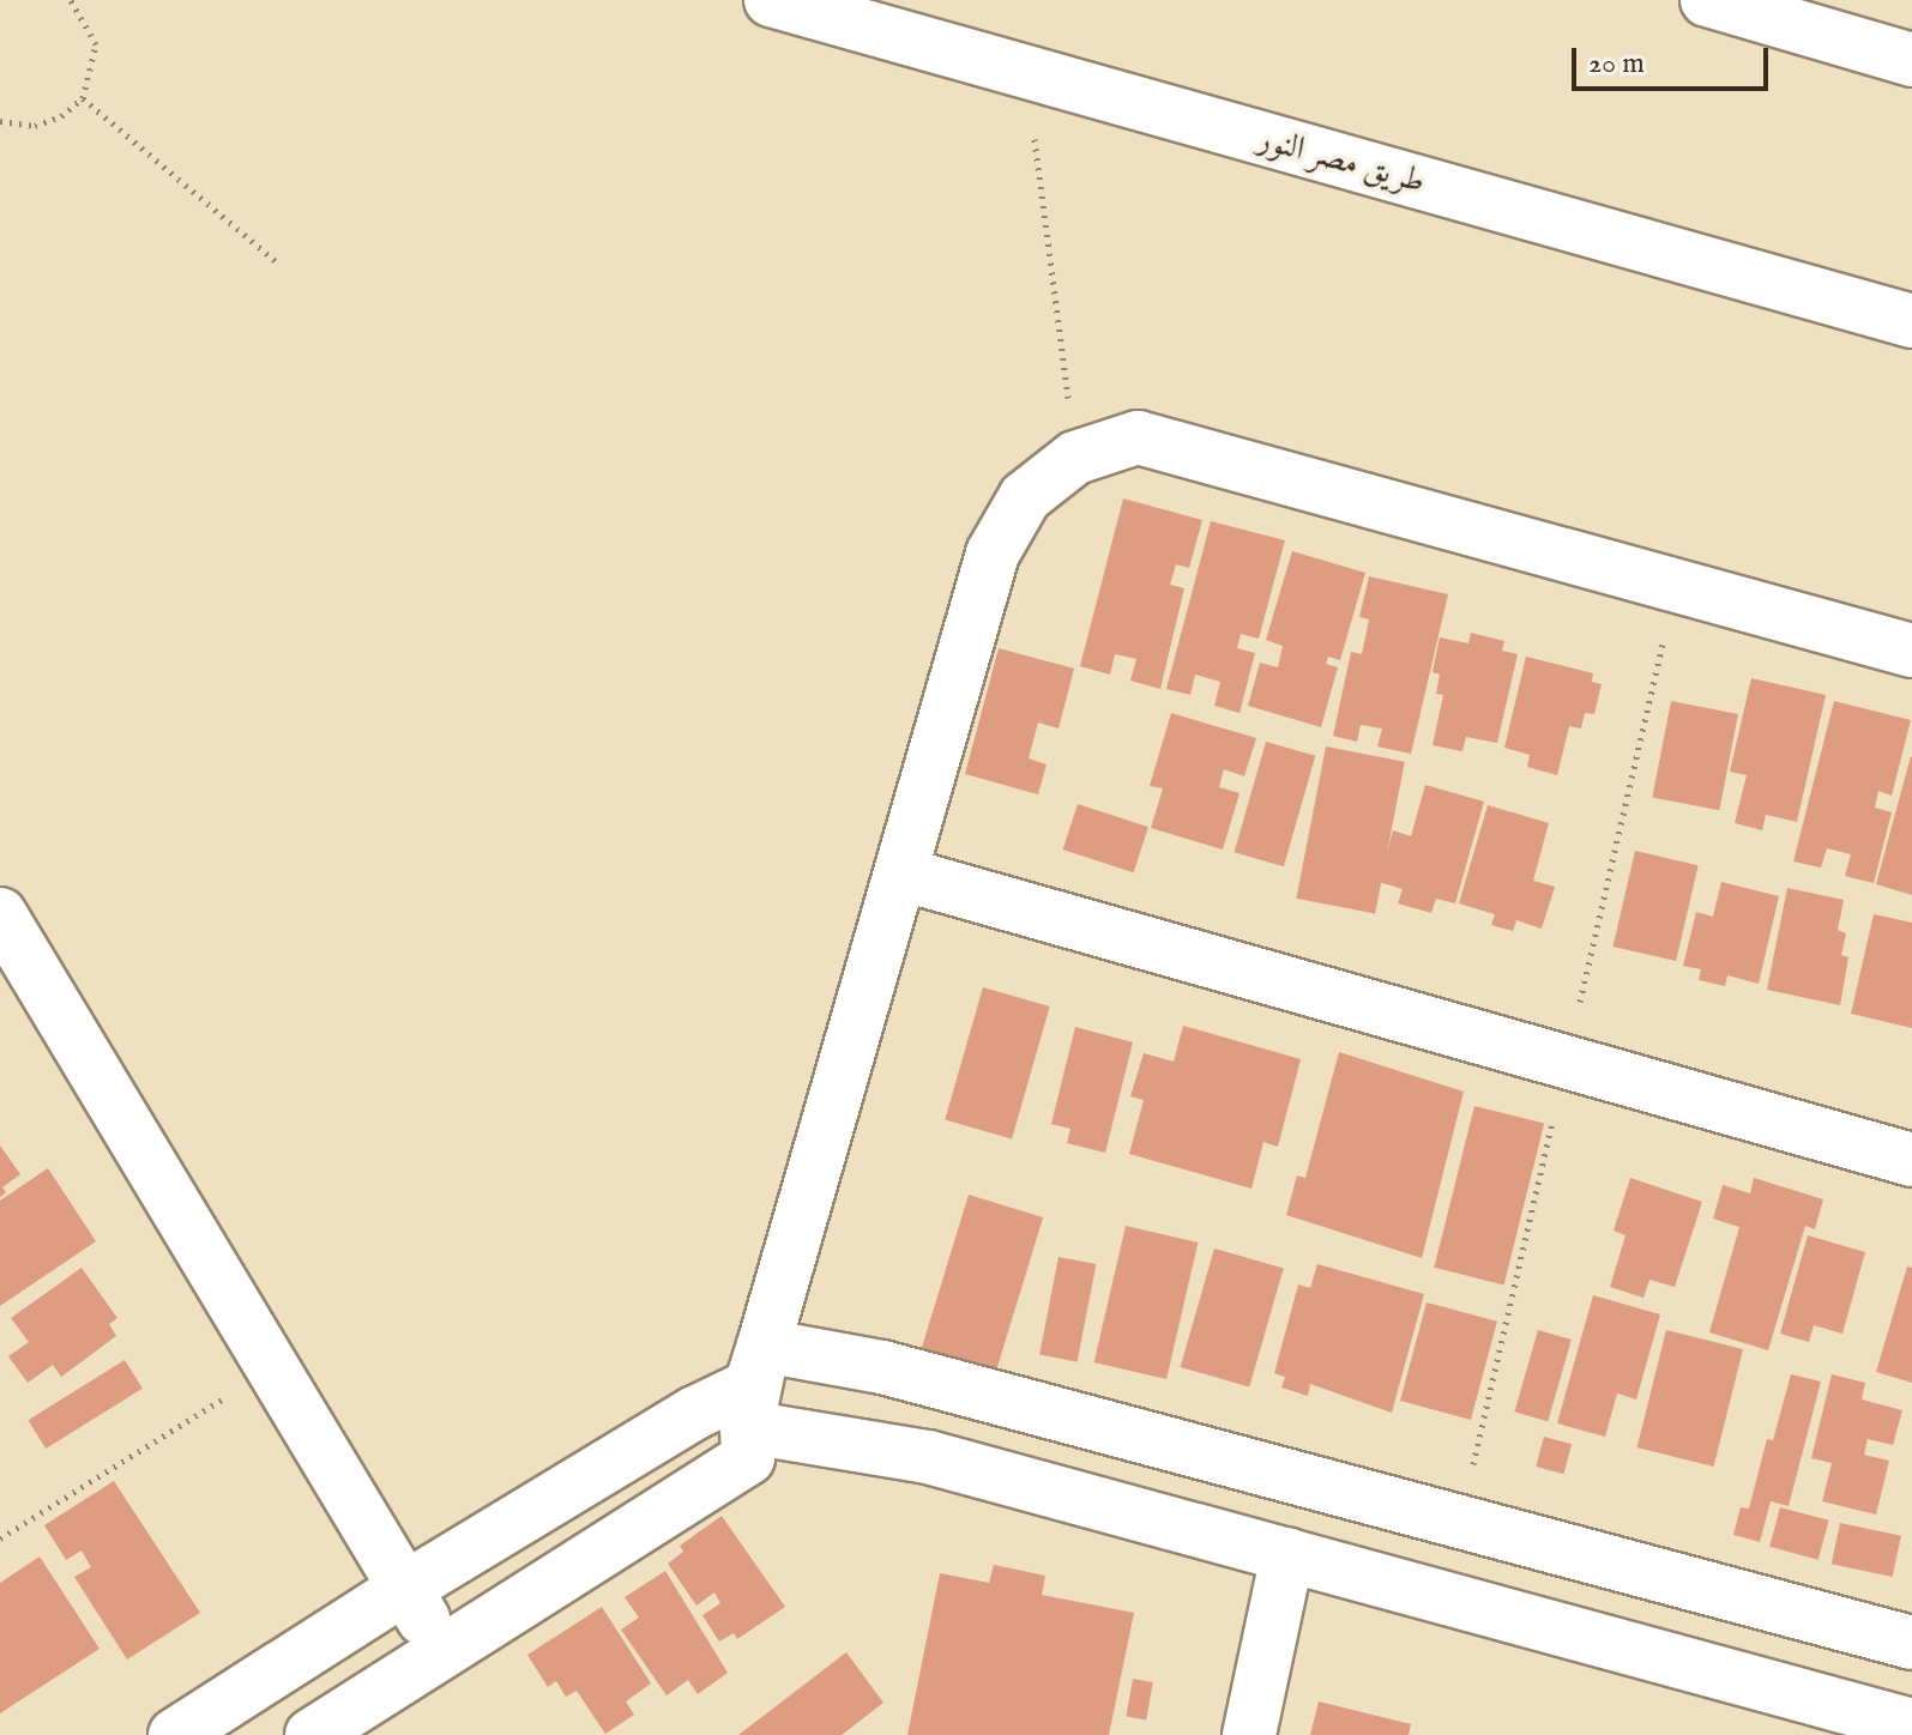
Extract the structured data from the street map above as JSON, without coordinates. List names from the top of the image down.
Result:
{
  "streets": {
    "street": ["طريق مصر النور"]
  },
  "scale_bar": "20 m"
}
